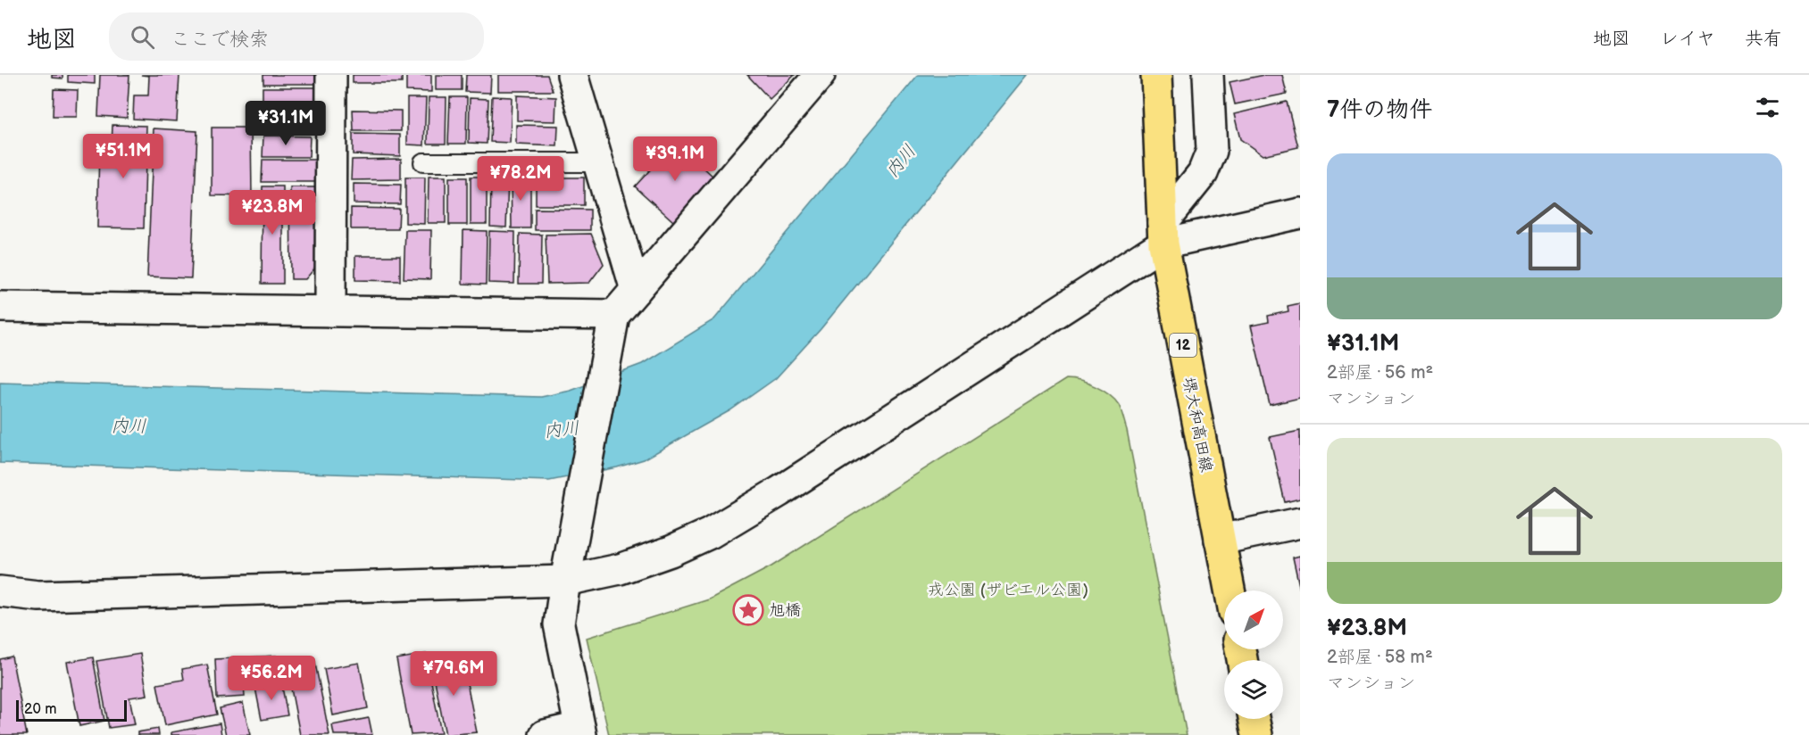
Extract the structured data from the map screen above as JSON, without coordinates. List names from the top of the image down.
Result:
{
  "streets": {
    "main road": ["12", "堺大和高田線"]
  },
  "water": ["内川"],
  "parks": ["戎公園 (ザビエル公園)"],
  "places": {
    "place": ["旭橋"]
  },
  "scale_bar": "20 m",
  "north": "top right",
  "page": {
    "header": "地図",
    "search": "ここで検索",
    "nav": ["地図", "レイヤ", "共有"],
    "heading": "7件の物件",
    "price": [
      "¥31.1M",
      "¥51.1M",
      "¥39.1M",
      "¥78.2M",
      "¥23.8M",
      "¥79.6M",
      "¥56.2M"
    ],
    "list": [
      {
        "name": "¥31.1M",
        "note": "2部屋 · 56 m² · マンション"
      },
      {
        "name": "¥23.8M",
        "note": "2部屋 · 58 m² · マンション"
      }
    ],
    "scale": "20 m"
  }
}
